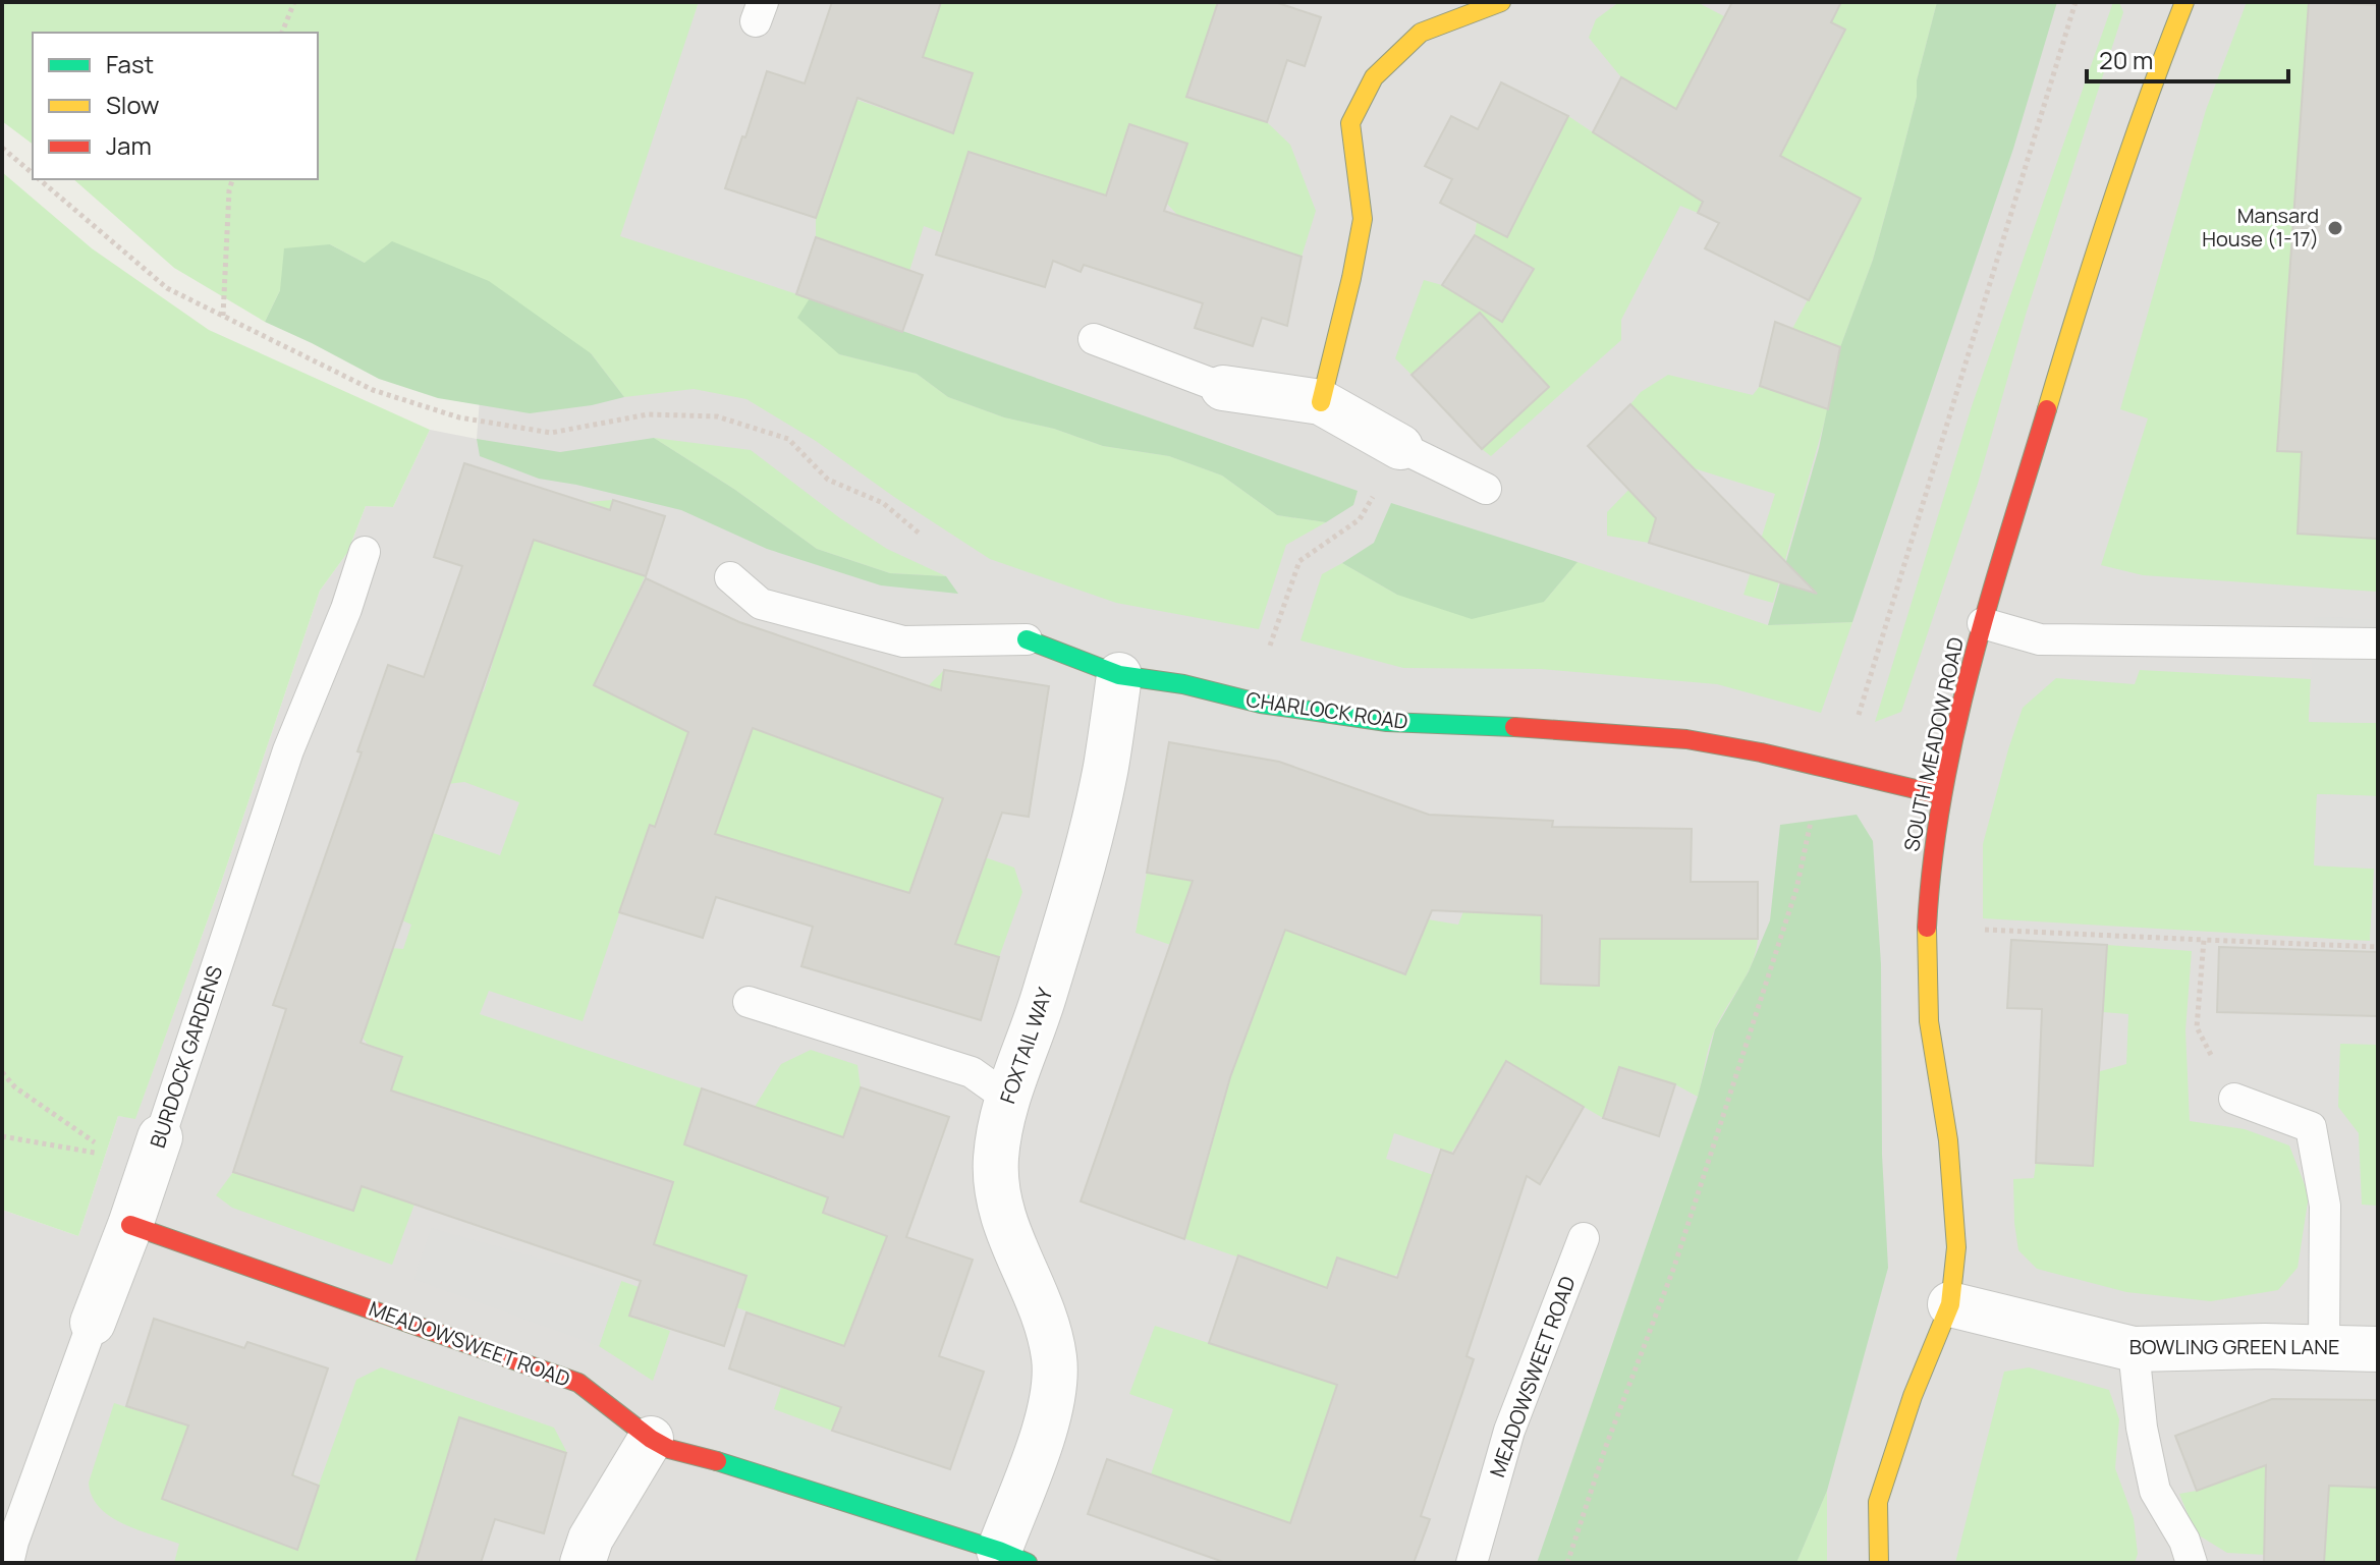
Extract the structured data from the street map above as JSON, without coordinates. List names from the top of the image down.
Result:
{
  "streets": {
    "street": [
      "CHARLOCK ROAD",
      "SOUTH MEADOW ROAD",
      "FOXTAIL WAY",
      "BURDOCK GARDENS",
      "MEADOWSWEET ROAD",
      "BOWLING GREEN LANE"
    ]
  },
  "crossings": [
    ["CHARLOCK ROAD", "SOUTH MEADOW ROAD"],
    ["CHARLOCK ROAD", "FOXTAIL WAY"],
    ["SOUTH MEADOW ROAD", "BOWLING GREEN LANE"],
    ["FOXTAIL WAY", "MEADOWSWEET ROAD"],
    ["BURDOCK GARDENS", "MEADOWSWEET ROAD"]
  ],
  "places": ["Mansard House (1-17)"],
  "legend": ["Fast", "Slow", "Jam"],
  "scale_bar": "20 m"
}
